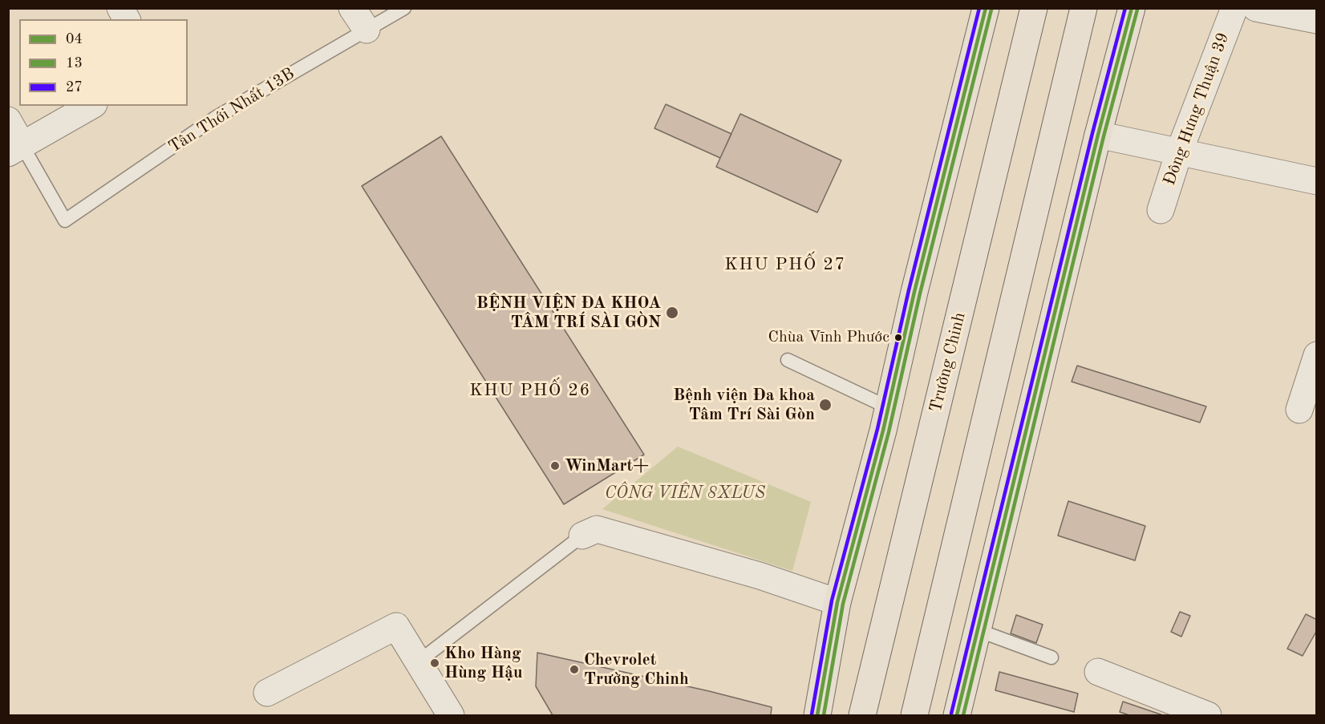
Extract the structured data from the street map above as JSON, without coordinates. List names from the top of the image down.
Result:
{
  "streets": {
    "main road": ["Trường Chinh"],
    "street": ["Đông Hưng Thuận 39"],
    "lane": ["Tân Thới Nhất 13B"]
  },
  "districts": ["KHU PHỐ 27", "KHU PHỐ 26"],
  "parks": ["CÔNG VIÊN 8XLUS"],
  "places": [
    "BỆNH VIỆN ĐA KHOA TÂM TRÍ SÀI GÒN",
    "Chùa Vĩnh Phước",
    "Bệnh viện Đa khoa Tâm Trí Sài Gòn",
    "WinMart+",
    "Kho Hàng Hùng Hậu",
    "Chevrolet Trường Chinh"
  ],
  "lines": ["transit line 04", "transit line 27", "transit line 13"],
  "legend": ["04", "13", "27"]
}
